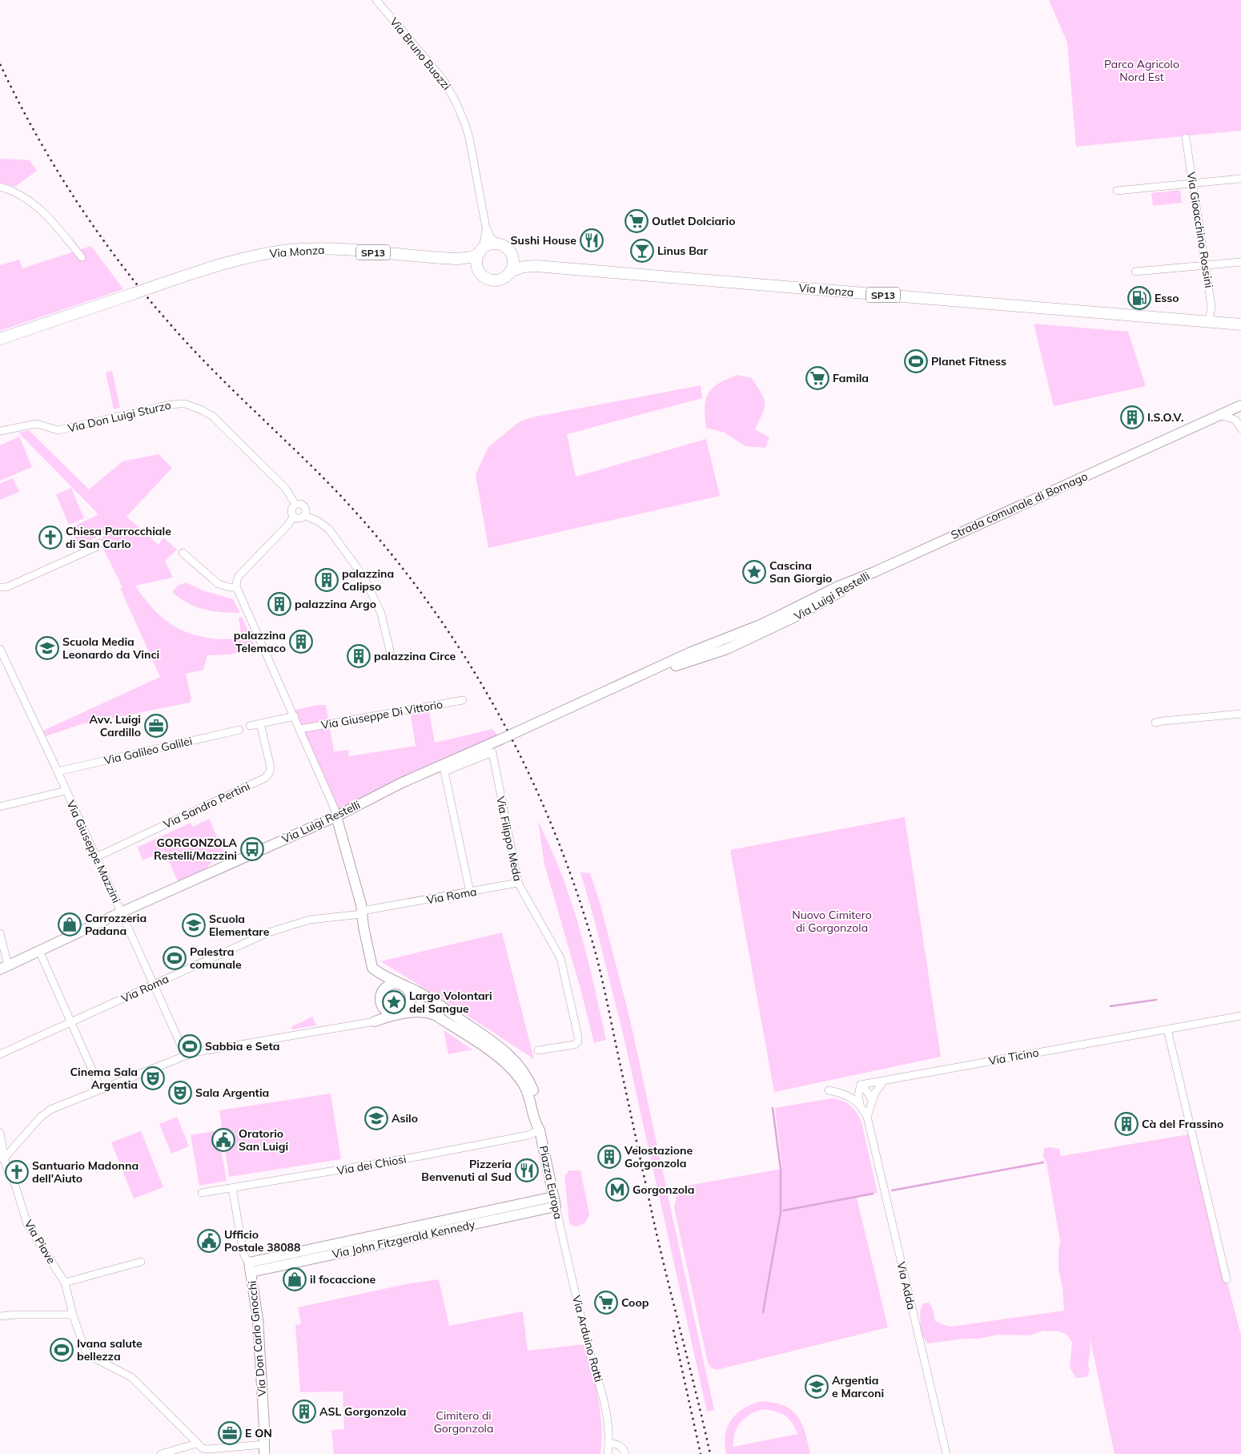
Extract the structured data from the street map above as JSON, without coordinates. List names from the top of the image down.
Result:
{
  "streets": {
    "main road": ["Via Monza", "SP13"],
    "street": [
      "Via Bruno Buozzi",
      "Via Gioacchino Rossini",
      "Via Don Luigi Sturzo",
      "Strada comunale di Bornago",
      "Via Luigi Restelli",
      "Via Giuseppe Di Vittorio",
      "Via Galileo Galilei",
      "Via Sandro Pertini",
      "Via Filippo Meda",
      "Via Giuseppe Mazzini",
      "Via Roma",
      "Via Ticino",
      "Via dei Chiosi",
      "Piazza Europa",
      "Via John Fitzgerald Kennedy",
      "Via Piave",
      "Via Adda",
      "Via Don Carlo Gnocchi",
      "Via Arduino Ratti"
    ]
  },
  "crossings": [
    ["Via Bruno Buozzi", "Via Monza"],
    ["Via Gioacchino Rossini", "Via Monza"],
    ["Via Gioacchino Rossini", "SP13"],
    ["Via Monza", "SP13"],
    ["Strada comunale di Bornago", "Via Luigi Restelli"],
    ["Via Luigi Restelli", "Via Giuseppe Mazzini"],
    ["Via Galileo Galilei", "Via Giuseppe Mazzini"],
    ["Via Sandro Pertini", "Via Giuseppe Mazzini"],
    ["Via Filippo Meda", "Via Roma"],
    ["Via Giuseppe Mazzini", "Via Roma"],
    ["Via Ticino", "Via Adda"],
    ["Via dei Chiosi", "Piazza Europa"],
    ["Via dei Chiosi", "Via Don Carlo Gnocchi"],
    ["Piazza Europa", "Via John Fitzgerald Kennedy"],
    ["Piazza Europa", "Via Arduino Ratti"],
    ["Via John Fitzgerald Kennedy", "Via Don Carlo Gnocchi"]
  ],
  "parks": ["Parco Agricolo Nord Est", "Nuovo Cimitero di Gorgonzola", "Cimitero di Gorgonzola"],
  "places": {
    "supermarket": ["Outlet Dolciario", "Famila", "Coop"],
    "restaurant": ["Sushi House", "Pizzeria Benvenuti al Sud"],
    "bar": ["Linus Bar"],
    "fuel station": ["Esso"],
    "sports": [
      "Planet Fitness",
      "Palestra comunale",
      "Sabbia e Seta",
      "Ivana salute bellezza"
    ],
    "building": [
      "I.S.O.V.",
      "palazzina Calipso",
      "palazzina Argo",
      "palazzina Telemaco",
      "palazzina Circe",
      "Cà del Frassino",
      "Velostazione Gorgonzola",
      "ASL Gorgonzola"
    ],
    "church": ["Chiesa Parrocchiale di San Carlo", "Santuario Madonna dell'Aiuto"],
    "place": ["Cascina San Giorgio", "Largo Volontari del Sangue"],
    "school or university": [
      "Scuola Media Leonardo da Vinci",
      "Scuola Elementare",
      "Asilo",
      "Argentia e Marconi"
    ],
    "office": ["Avv. Luigi Cardillo", "E ON"],
    "bus stop": ["GORGONZOLA Restelli/Mazzini"],
    "shop": ["Carrozzeria Padana", "il focaccione"],
    "theatre": ["Cinema Sala Argentia", "Sala Argentia"],
    "public building": ["Oratorio San Luigi", "Ufficio Postale 38088"],
    "metro station": ["Gorgonzola"]
  }
}
